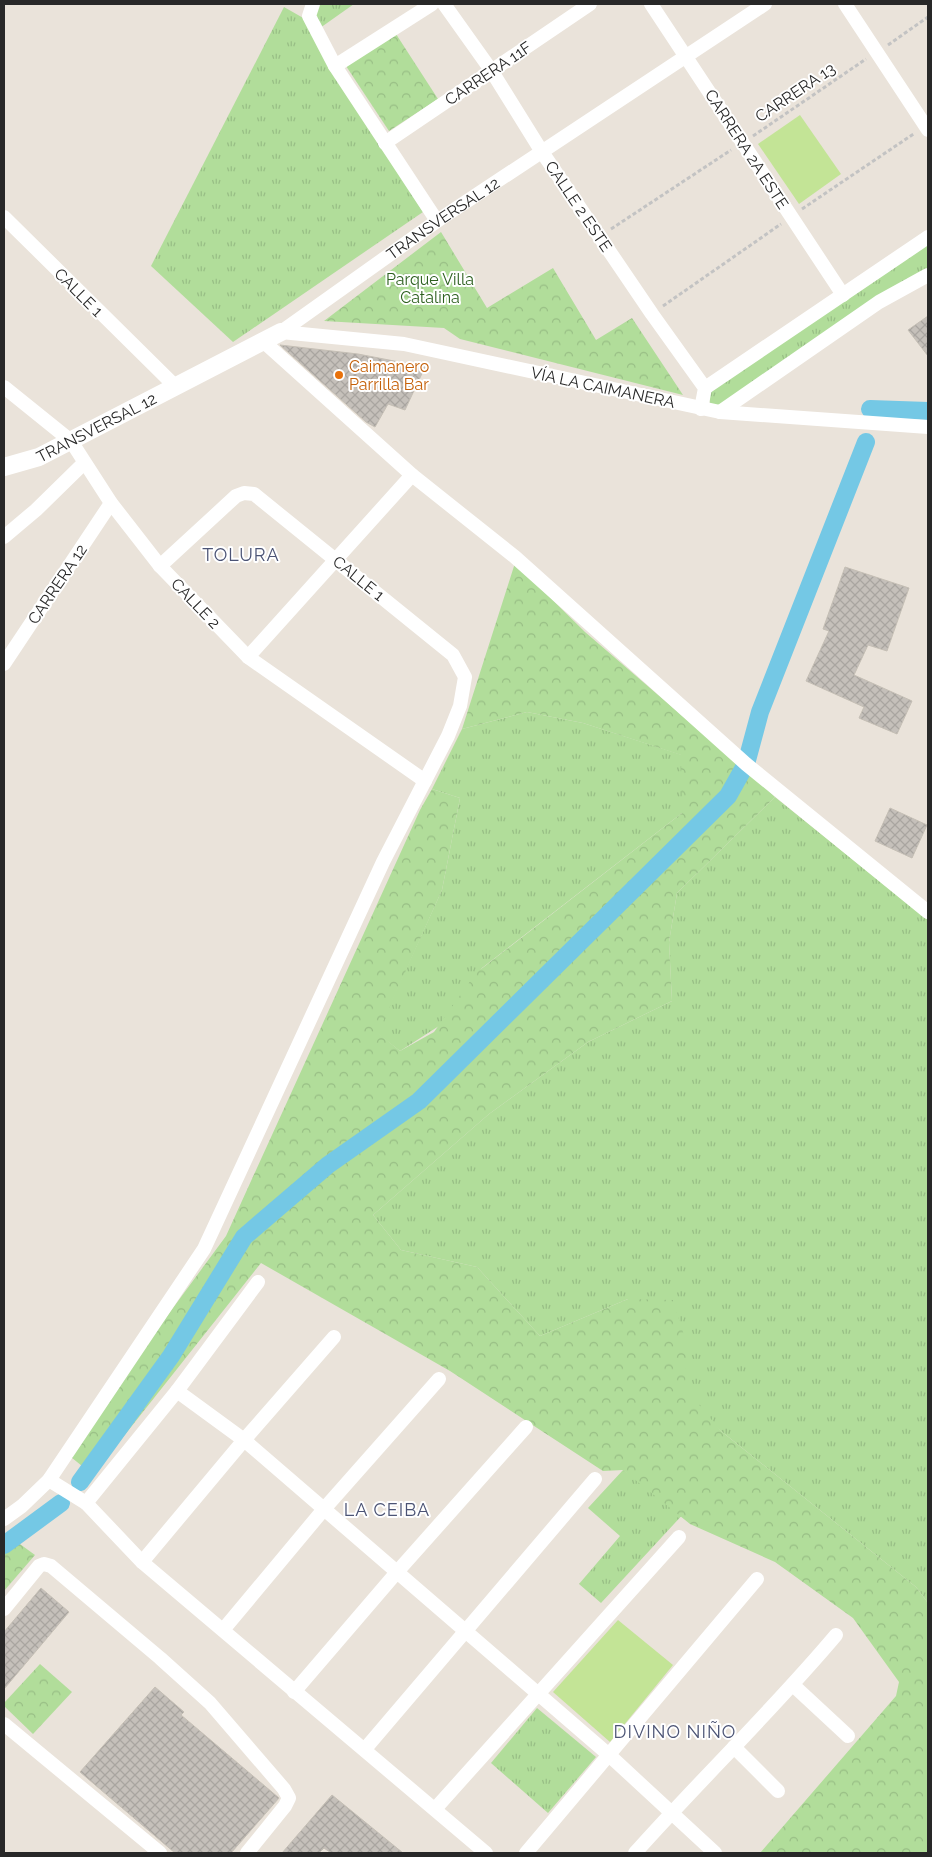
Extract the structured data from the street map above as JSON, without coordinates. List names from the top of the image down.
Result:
{
  "streets": {
    "street": [
      "CARRERA 11F",
      "CARRERA 2A ESTE",
      "CALLE 2 ESTE",
      "TRANSVERSAL 12",
      "CALLE 1",
      "VÍA LA CAIMANERA",
      "CARRERA 12",
      "CALLE 2"
    ],
    "path": ["CARRERA 13"]
  },
  "crossings": [
    ["CARRERA 11F", "CALLE 2 ESTE"],
    ["CARRERA 13", "CARRERA 2A ESTE"],
    ["CARRERA 13", "CALLE 2 ESTE"],
    ["CARRERA 2A ESTE", "TRANSVERSAL 12"],
    ["CALLE 2 ESTE", "TRANSVERSAL 12"],
    ["TRANSVERSAL 12", "CALLE 1"],
    ["TRANSVERSAL 12", "VÍA LA CAIMANERA"],
    ["TRANSVERSAL 12", "CALLE 2"],
    ["CALLE 1", "CALLE 2"],
    ["CARRERA 12", "CALLE 2"]
  ],
  "districts": ["TOLURA", "LA CEIBA", "DIVINO NIÑO"],
  "parks": ["Parque Villa Catalina"],
  "places": ["Caimanero Parrilla Bar"]
}
